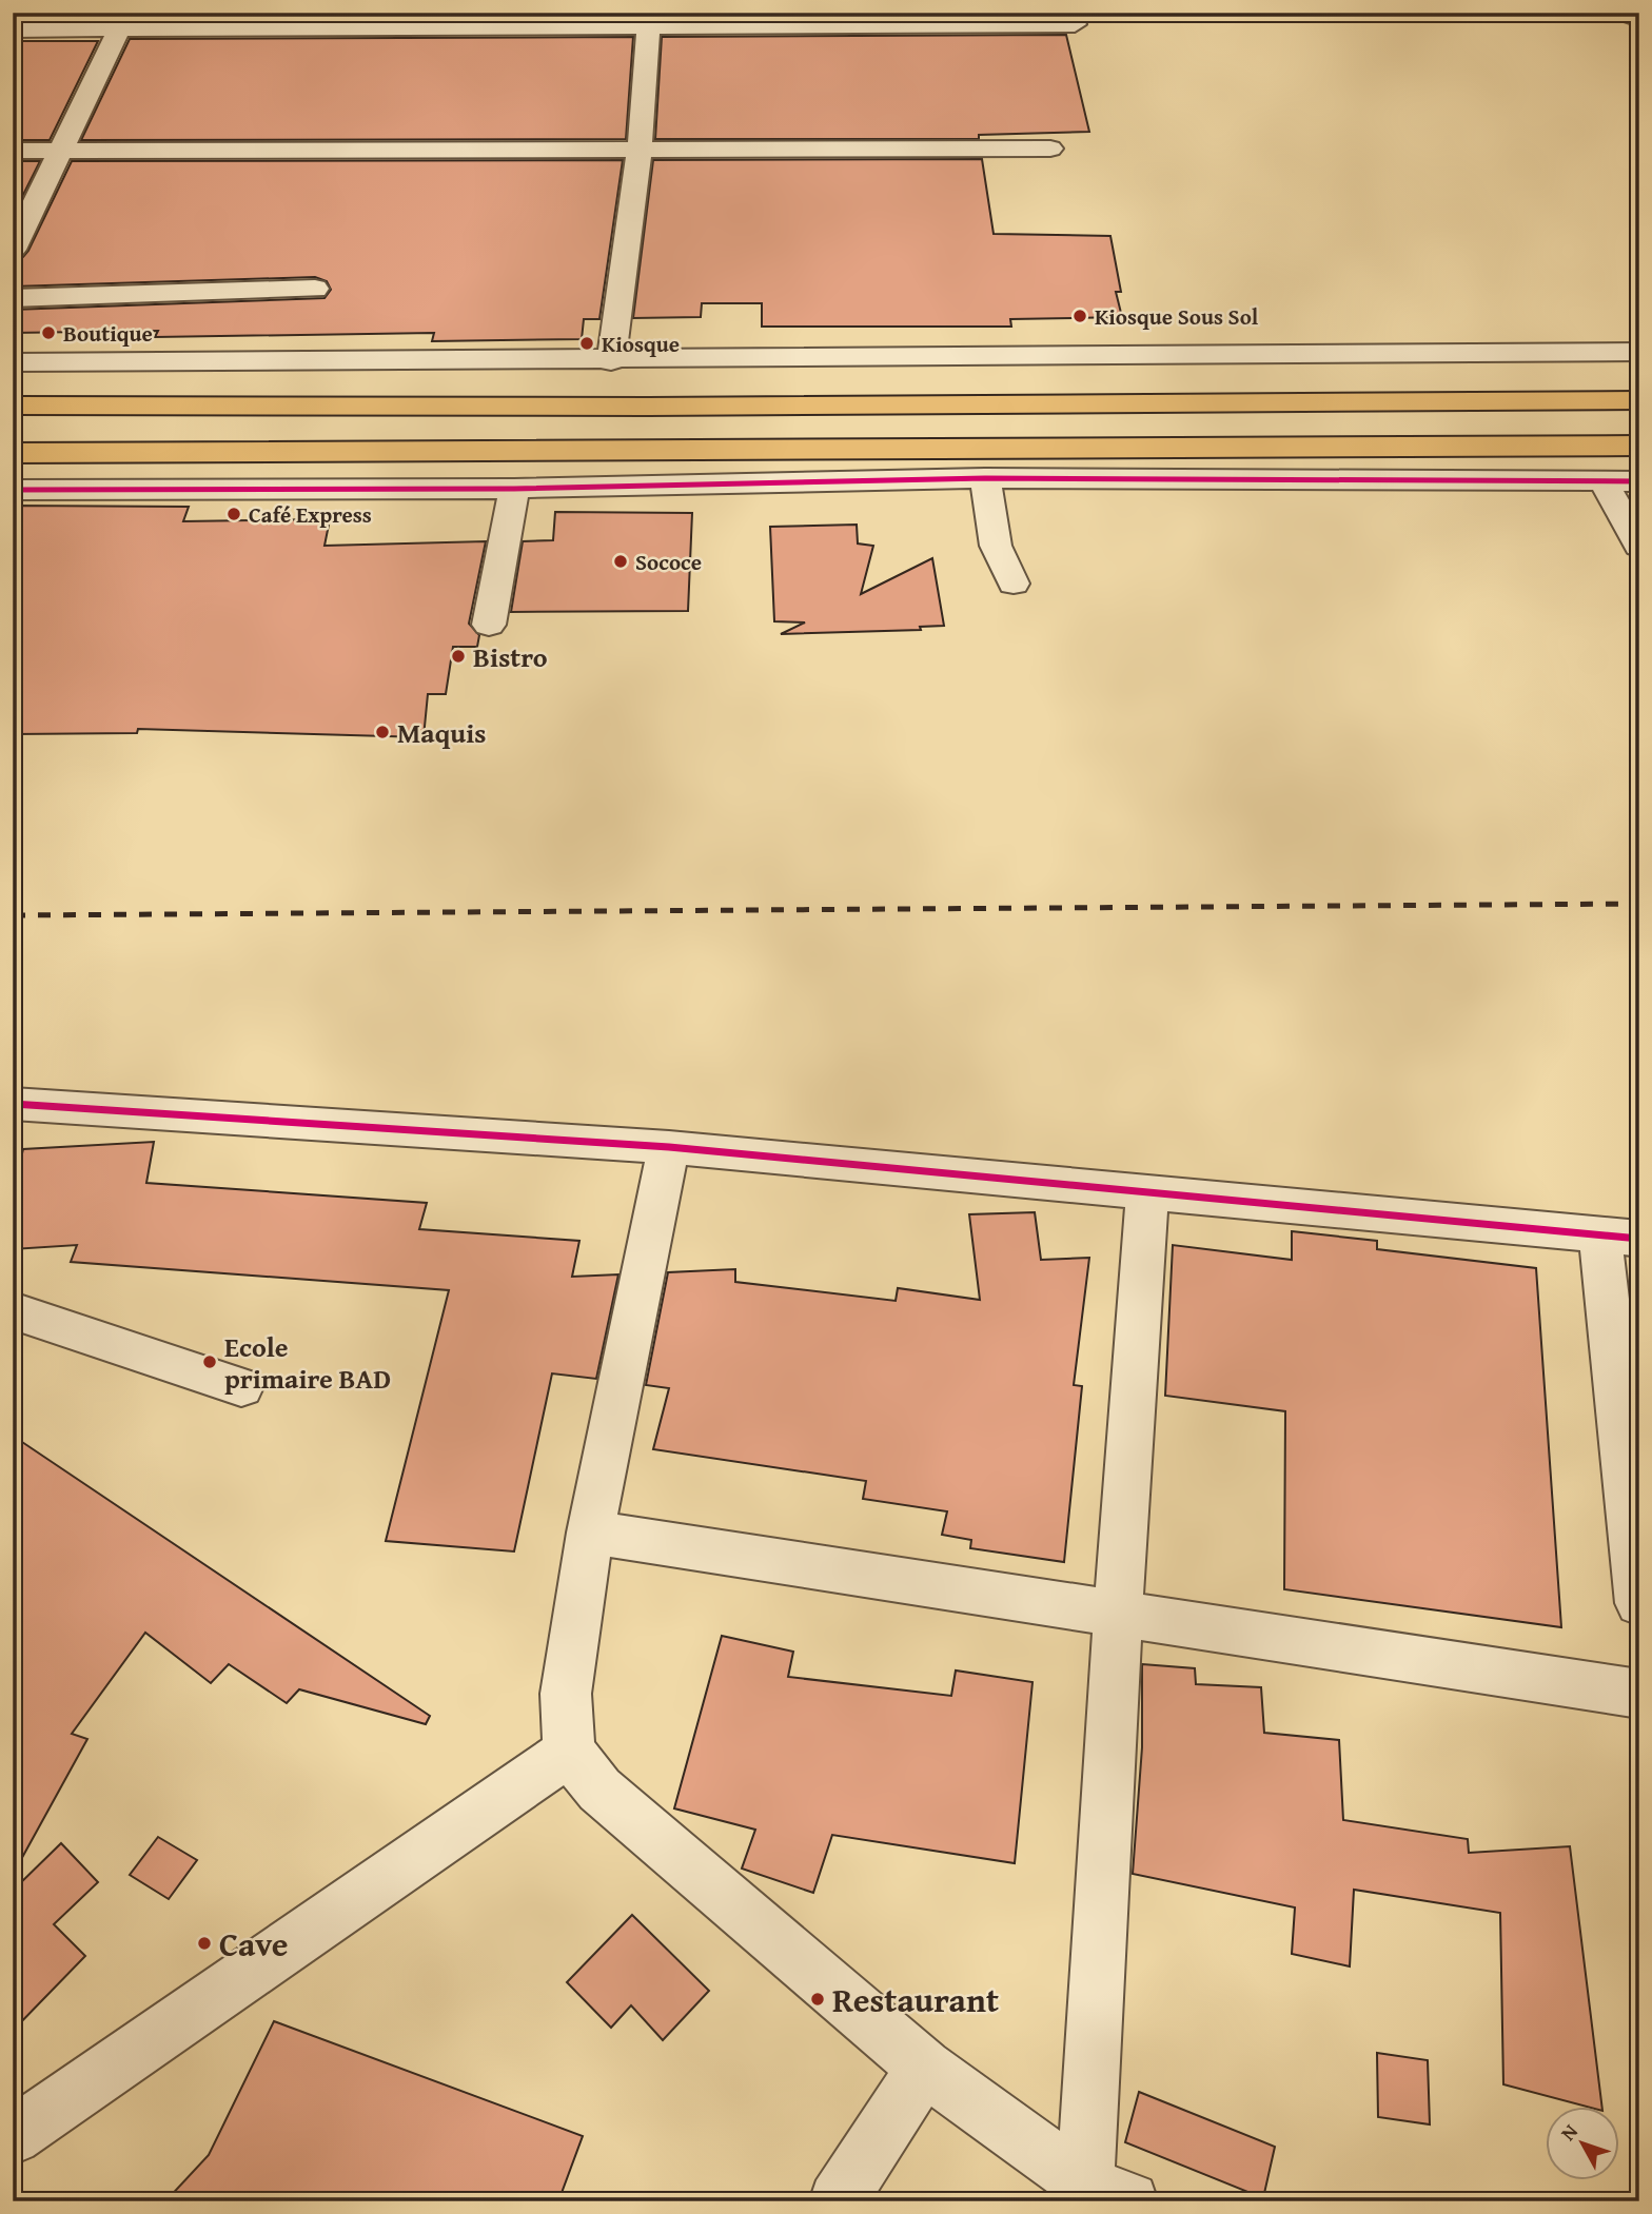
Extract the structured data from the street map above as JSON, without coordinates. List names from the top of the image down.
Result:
{
  "places": [
    "Kiosque Sous Sol",
    "Boutique",
    "Kiosque",
    "Café Express",
    "Sococe",
    "Bistro",
    "Maquis",
    "Ecole primaire BAD",
    "Cave",
    "Restaurant"
  ],
  "north": "top left"
}
